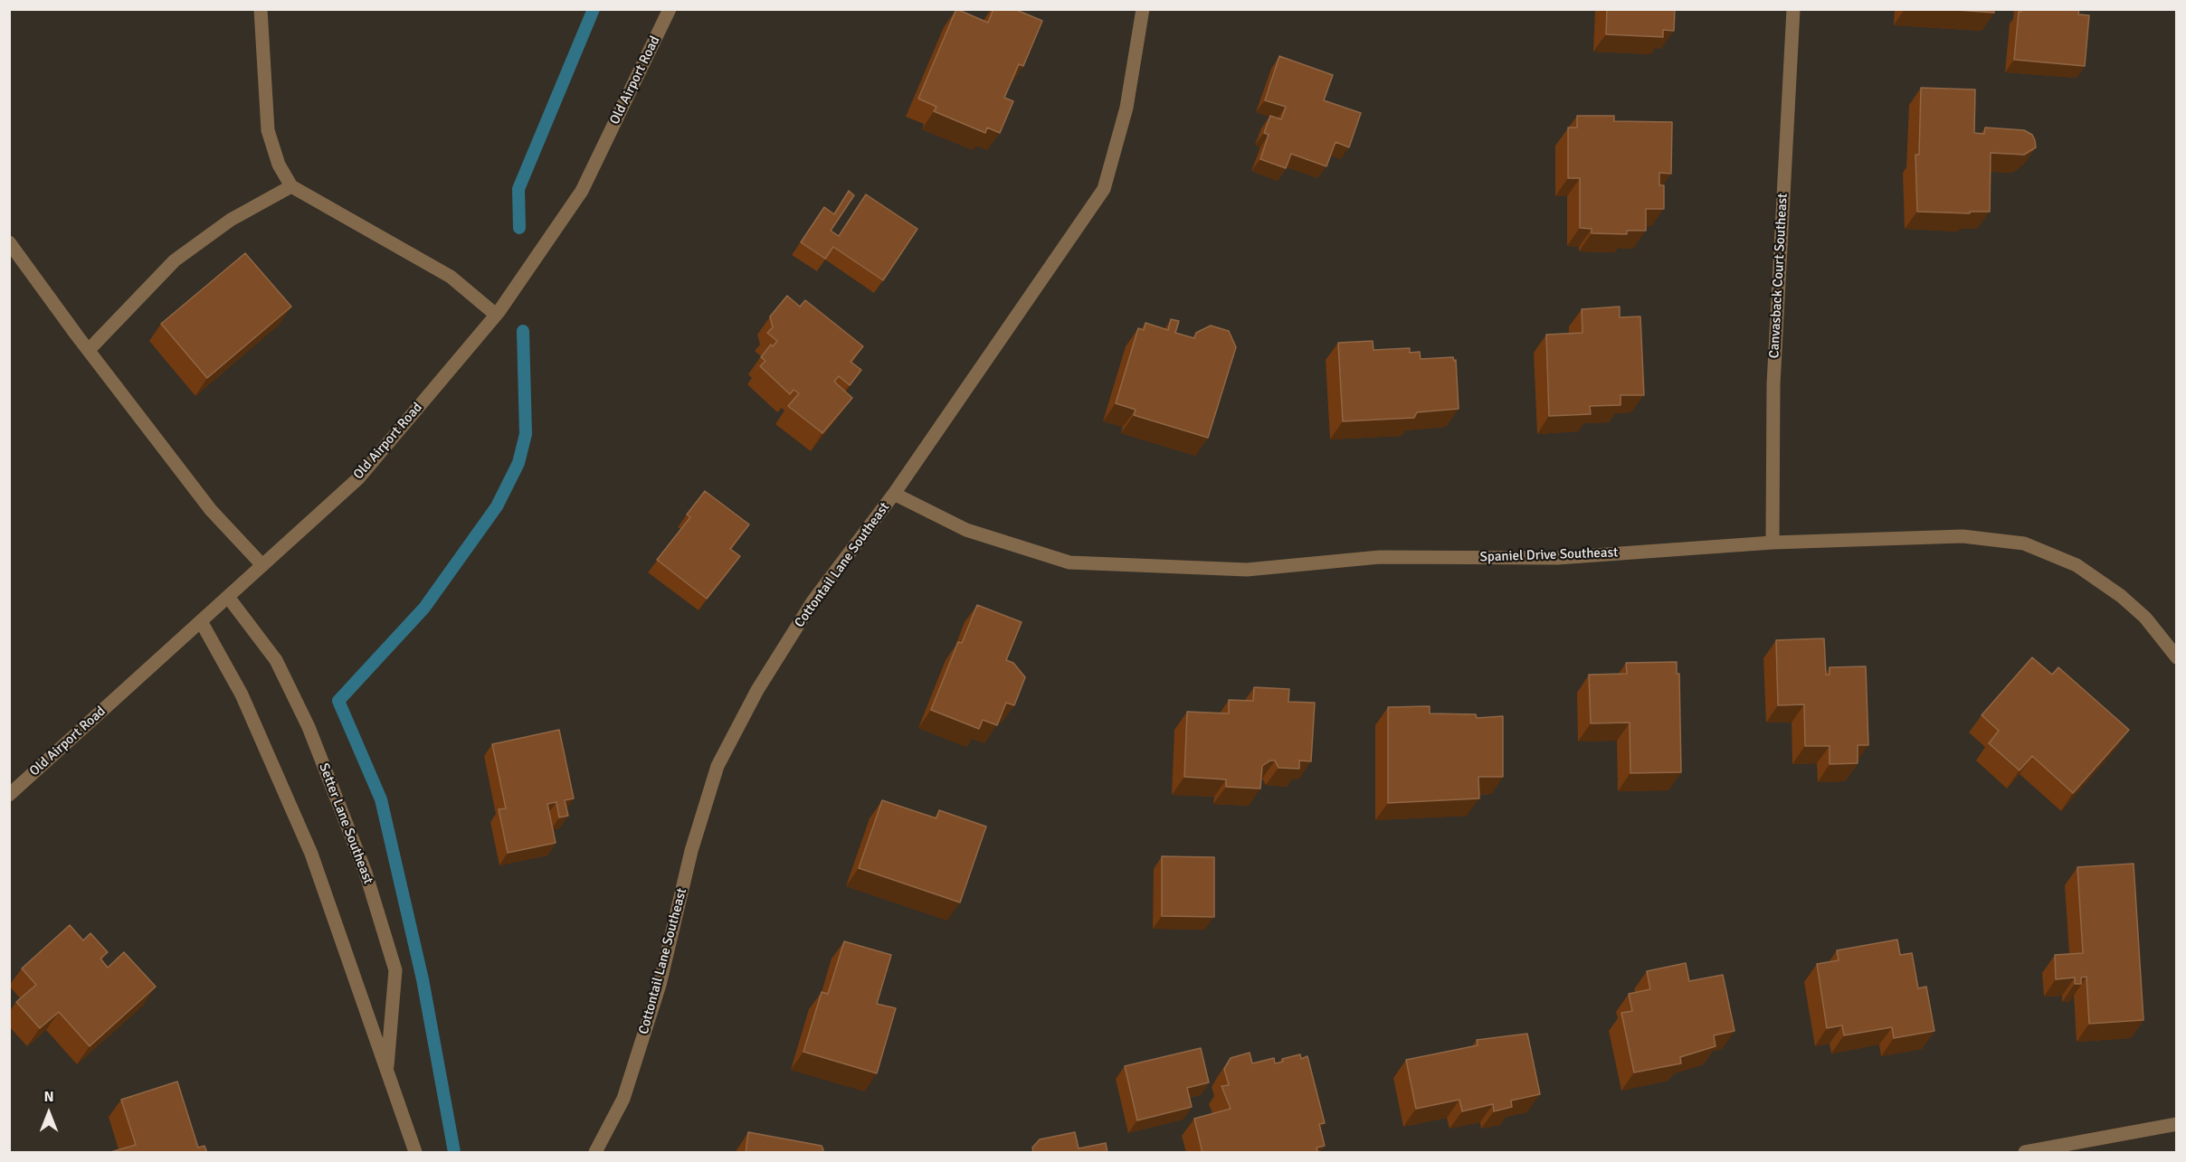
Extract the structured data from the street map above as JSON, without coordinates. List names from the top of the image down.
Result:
{
  "streets": {
    "street": [
      "Old Airport Road",
      "Canvasback Court Southeast",
      "Spaniel Drive Southeast",
      "Cottontail Lane Southeast",
      "Setter Lane Southeast"
    ]
  },
  "crossings": [
    ["Old Airport Road", "Setter Lane Southeast"],
    ["Canvasback Court Southeast", "Spaniel Drive Southeast"],
    ["Spaniel Drive Southeast", "Cottontail Lane Southeast"]
  ],
  "north": "top"
}
